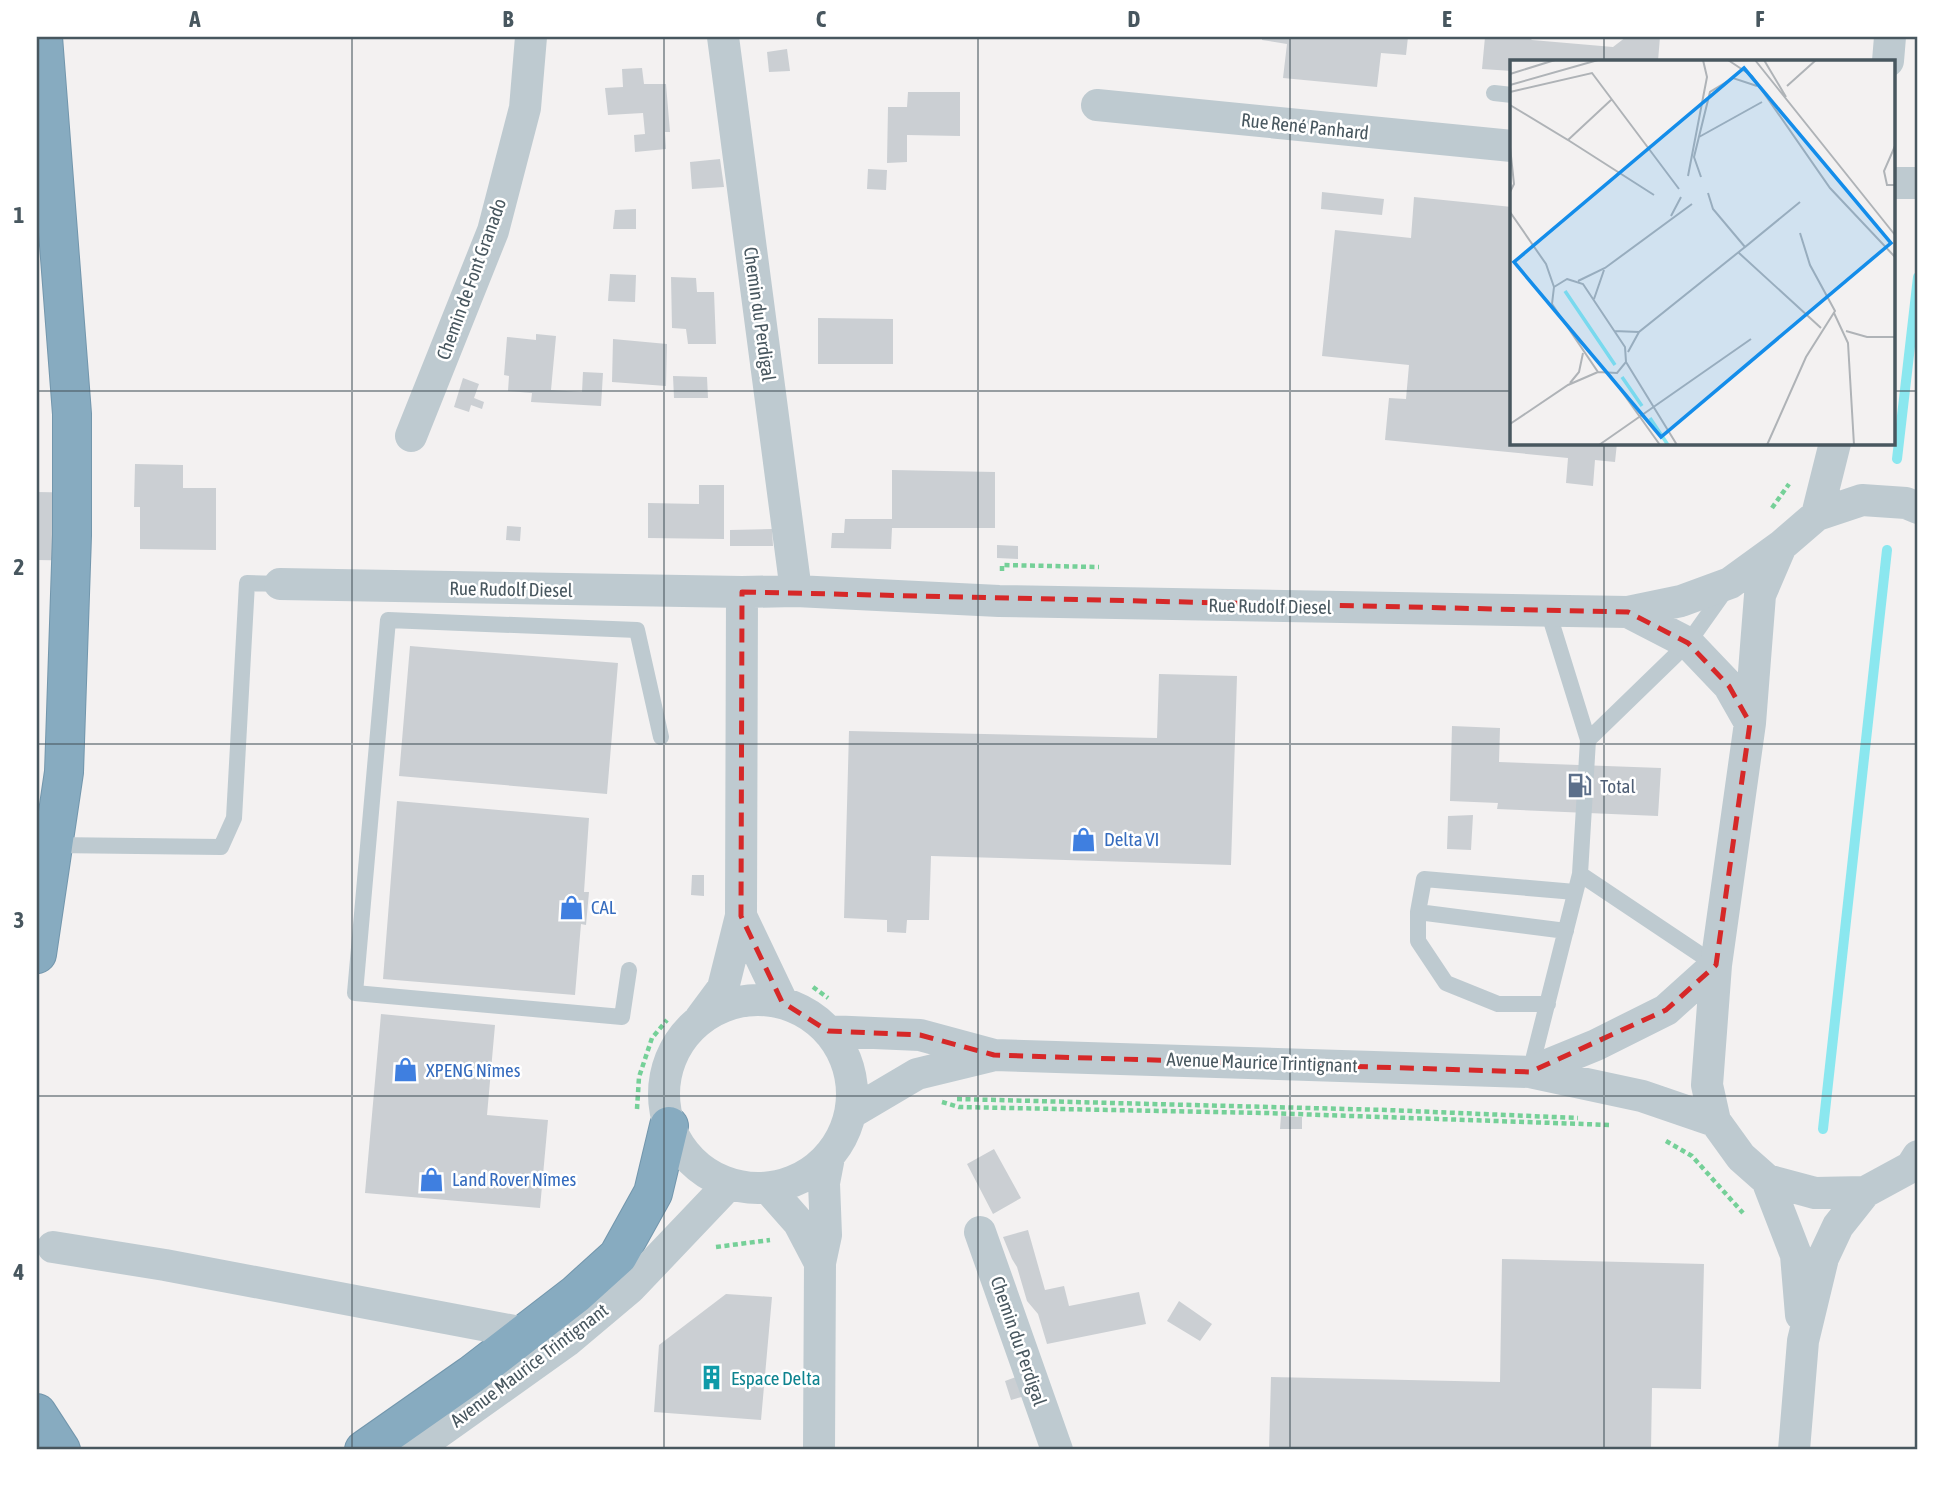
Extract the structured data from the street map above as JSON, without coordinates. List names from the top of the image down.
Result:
{
  "streets": {
    "street": [
      "Rue René Panhard",
      "Chemin de Font Granado",
      "Chemin du Perdigal",
      "Rue Rudolf Diesel",
      "Avenue Maurice Trintignant"
    ]
  },
  "crossings": [
    ["Chemin du Perdigal", "Rue Rudolf Diesel"]
  ],
  "places": {
    "fuel station": ["Total"],
    "shop": [
      "Delta VI",
      "CAL",
      "XPENG Nîmes",
      "Land Rover Nîmes"
    ],
    "building": ["Espace Delta"]
  },
  "grid": {
    "columns": [
      "A",
      "B",
      "C",
      "D",
      "E",
      "F"
    ],
    "rows": [
      "1",
      "2",
      "3",
      "4"
    ]
  }
}
